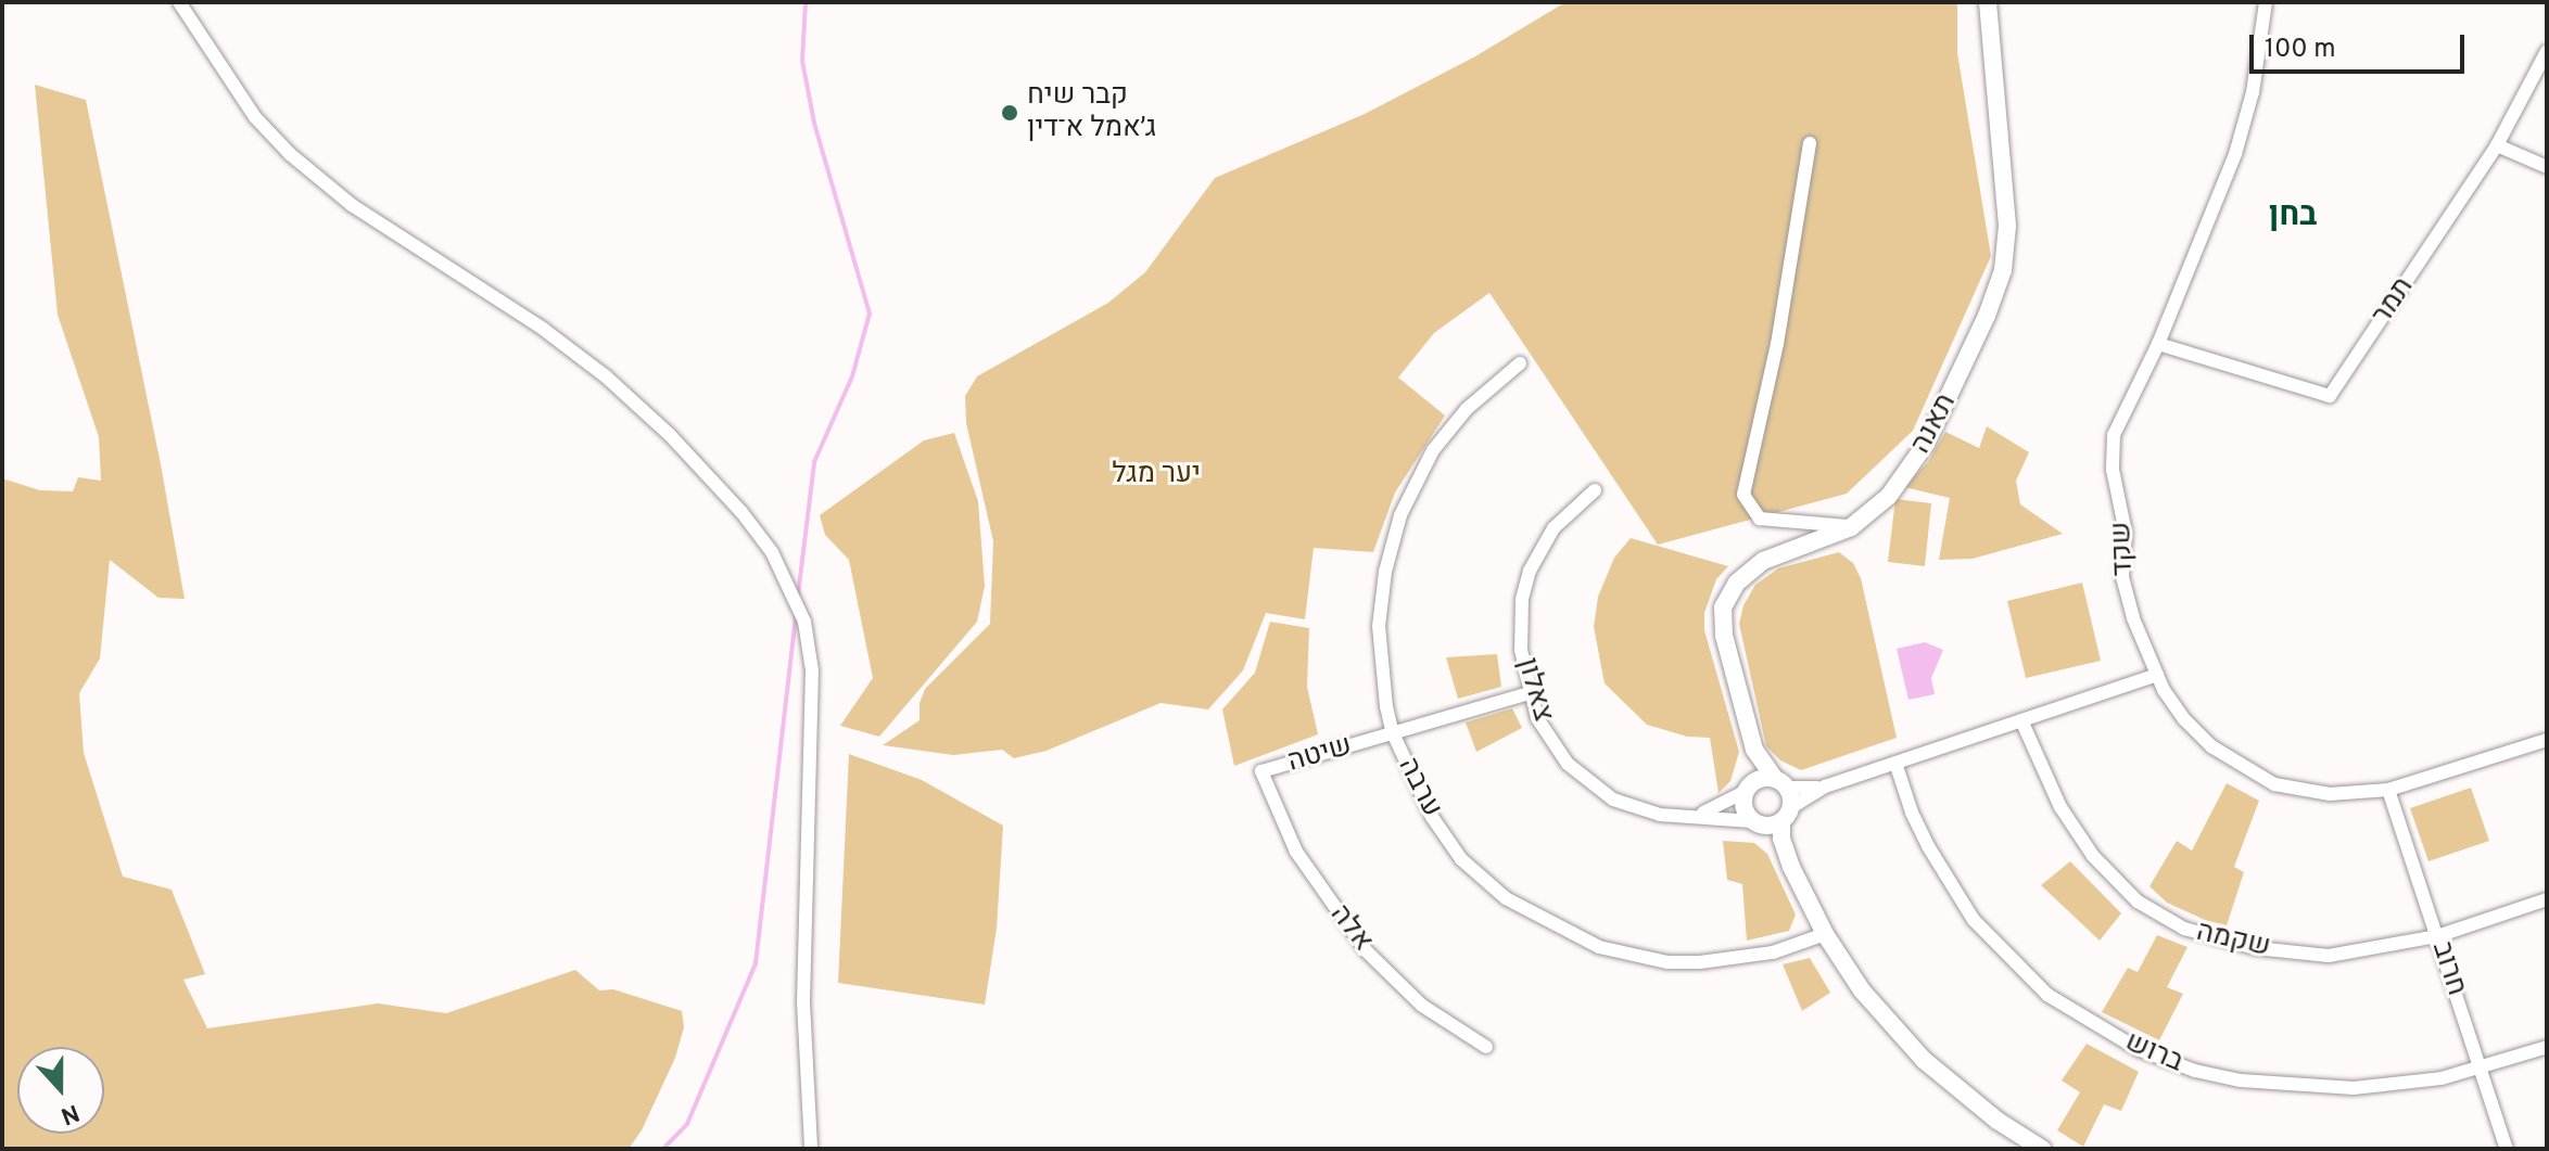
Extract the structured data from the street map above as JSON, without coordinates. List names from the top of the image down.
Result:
{
  "streets": {
    "street": [
      "תמר",
      "תאנה",
      "שקד",
      "צאלון",
      "שיטה",
      "ערבה",
      "אלה",
      "שקמה",
      "חרוב",
      "ברוש"
    ]
  },
  "crossings": [
    ["תמר", "שקד"],
    ["תאנה", "צאלון"],
    ["שקד", "חרוב"],
    ["צאלון", "שיטה"],
    ["שיטה", "ערבה"],
    ["שיטה", "אלה"],
    ["שקמה", "חרוב"],
    ["חרוב", "ברוש"]
  ],
  "districts": ["בחן"],
  "parks": ["יער מגל"],
  "places": ["קבר שיח ג׳אמל א־דין"],
  "scale_bar": "100 m",
  "north": "bottom"
}
